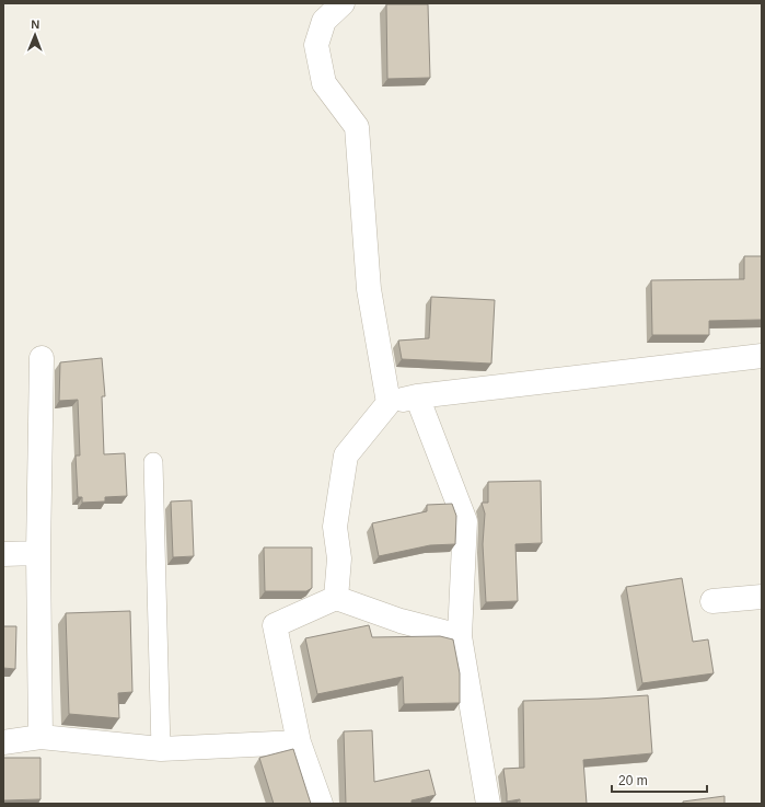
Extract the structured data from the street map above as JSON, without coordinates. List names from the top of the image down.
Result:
{
  "scale_bar": "20 m",
  "north": "top"
}
